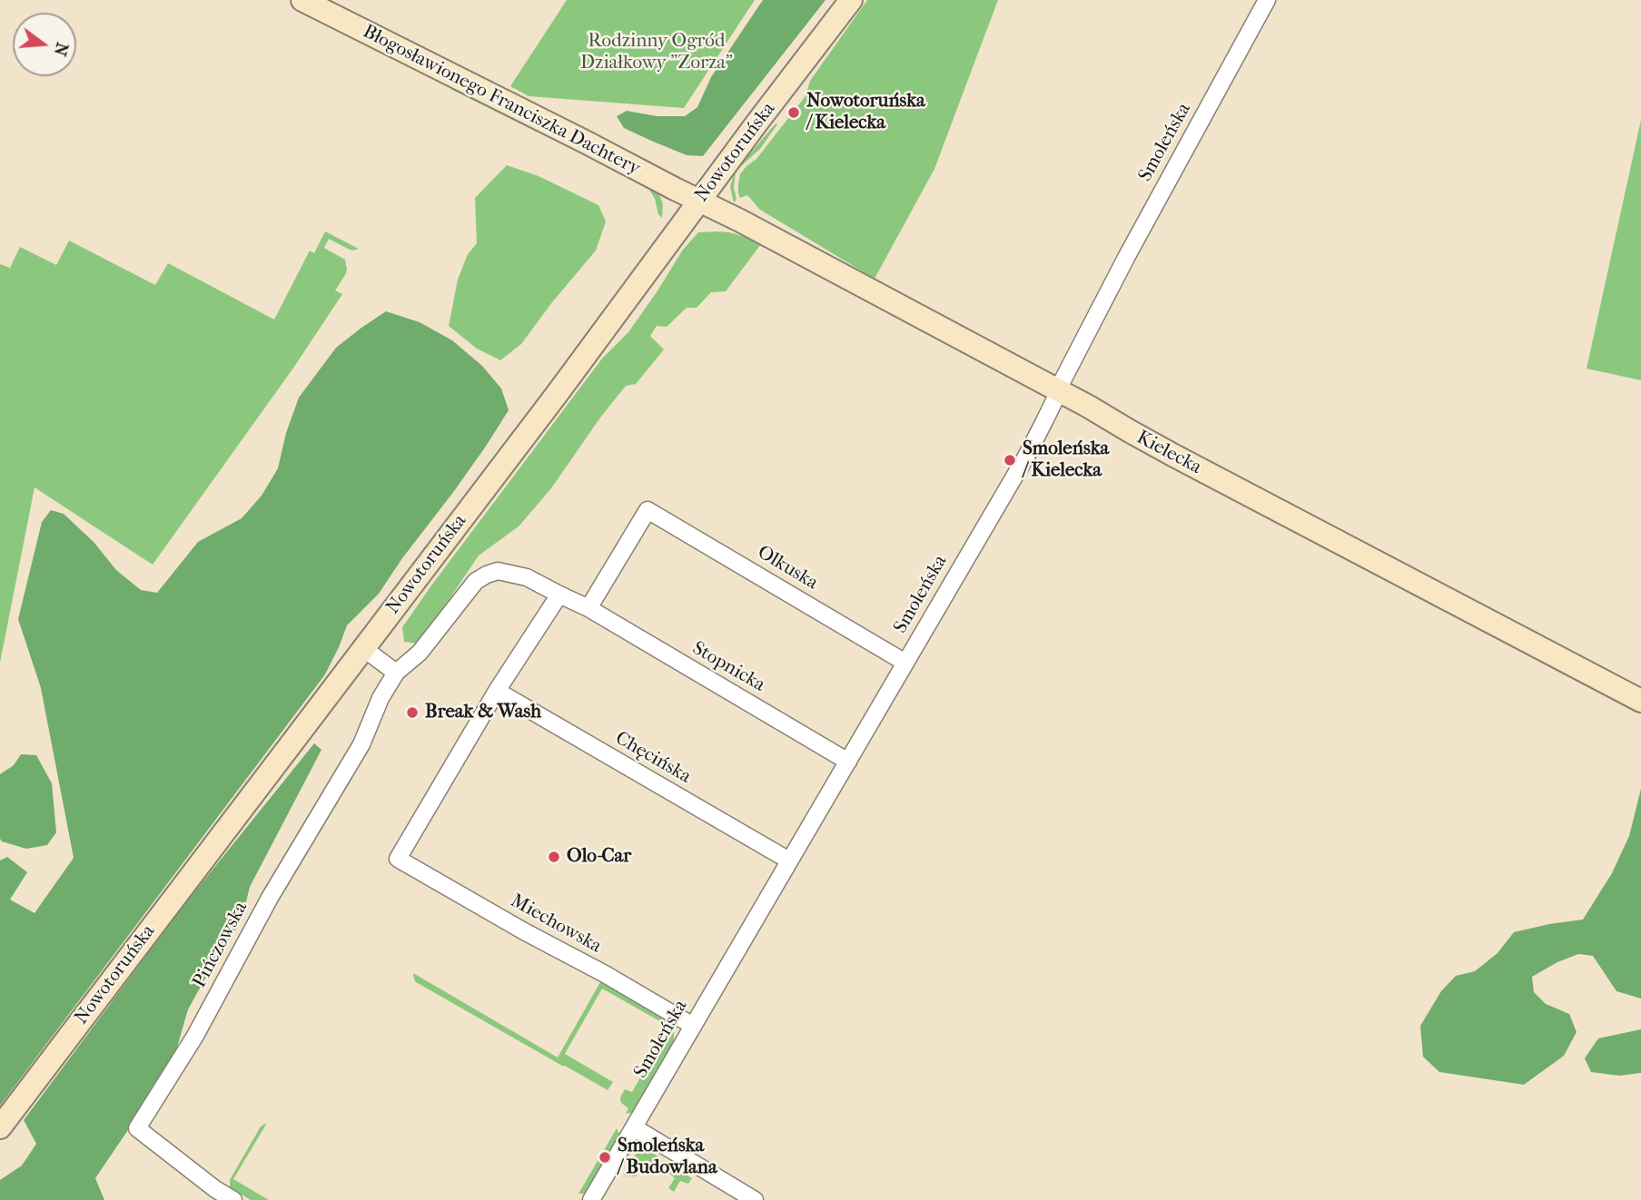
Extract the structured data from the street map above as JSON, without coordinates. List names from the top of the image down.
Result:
{
  "streets": {
    "street": [
      "Błogosławionego Franciszka Dachtery",
      "Smoleńska",
      "Nowotoruńska",
      "Kielecka",
      "Olkuska",
      "Stopnicka",
      "Chęcińska",
      "Miechowska",
      "Pińczowska"
    ]
  },
  "crossings": [
    ["Błogosławionego Franciszka Dachtery", "Nowotoruńska"],
    ["Błogosławionego Franciszka Dachtery", "Kielecka"],
    ["Smoleńska", "Kielecka"],
    ["Smoleńska", "Olkuska"],
    ["Smoleńska", "Stopnicka"],
    ["Smoleńska", "Chęcińska"],
    ["Smoleńska", "Miechowska"],
    ["Nowotoruńska", "Kielecka"],
    ["Olkuska", "Stopnicka"],
    ["Stopnicka", "Pińczowska"],
    ["Chęcińska", "Miechowska"]
  ],
  "parks": ["Rodzinny Ogród Działkowy \"Zorza\""],
  "places": [
    "Nowotoruńska / Kielecka",
    "Smoleńska / Kielecka",
    "Break & Wash",
    "Olo-Car",
    "Smoleńska / Budowlana"
  ],
  "north": "right"
}
